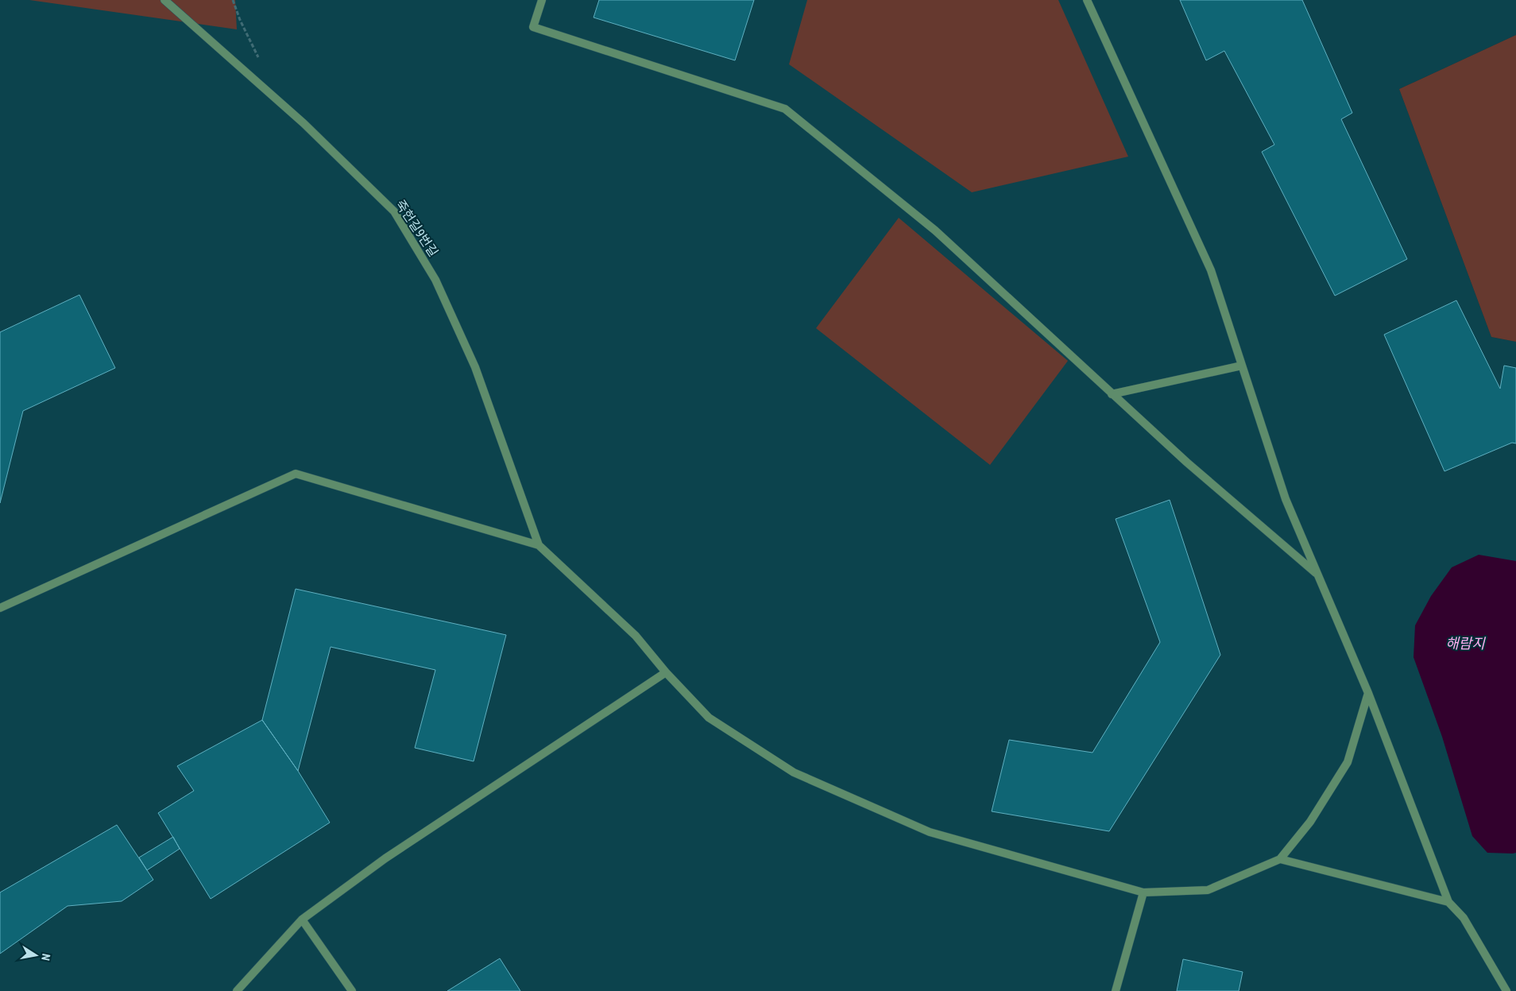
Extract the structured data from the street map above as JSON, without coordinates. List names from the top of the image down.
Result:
{
  "streets": {
    "lane": ["죽헌길9번길"]
  },
  "water": ["해람지"],
  "north": "right"
}
